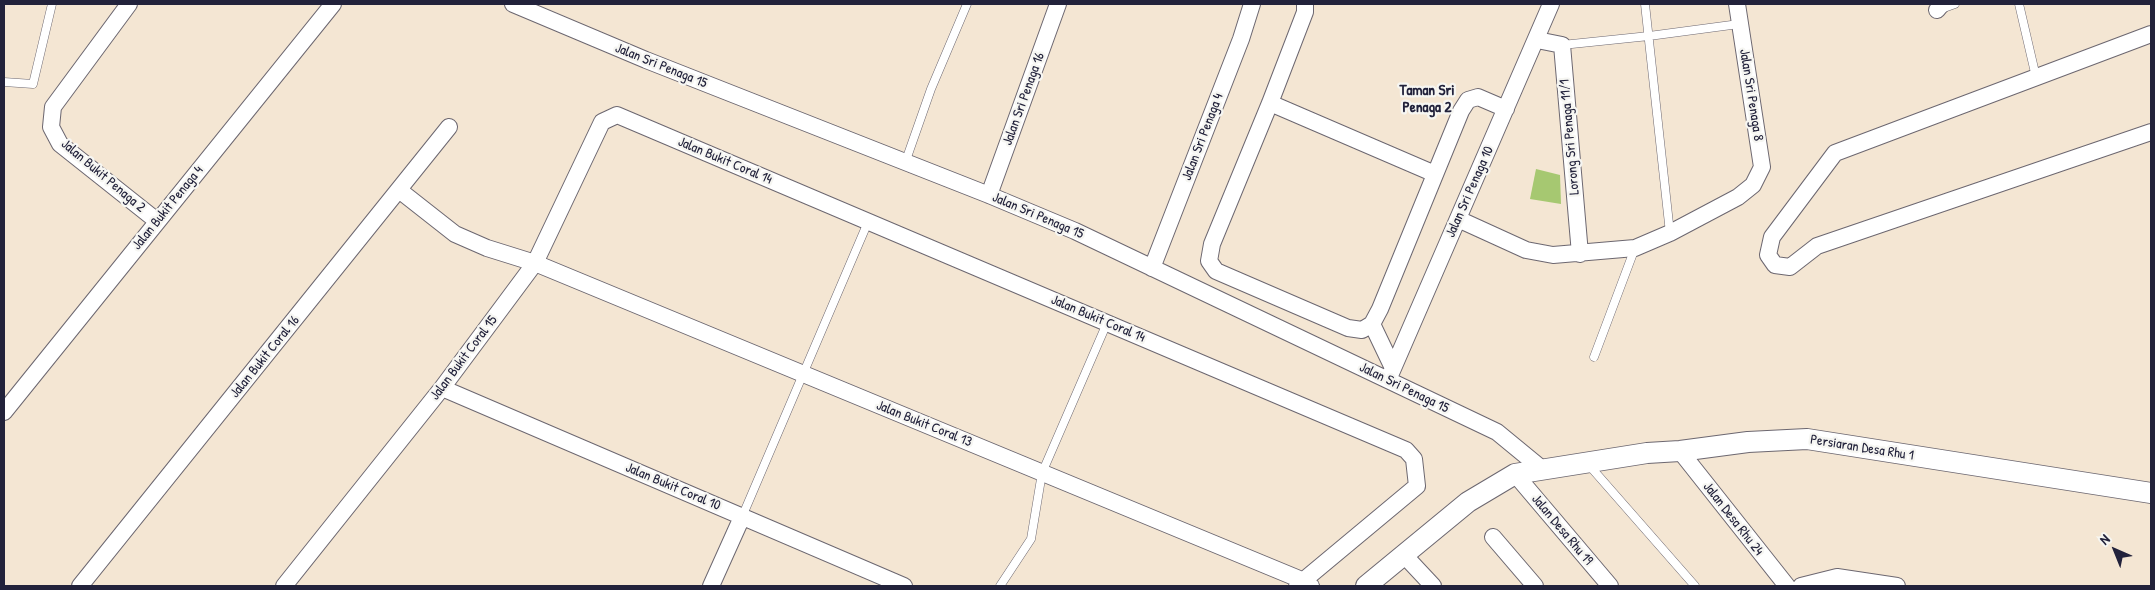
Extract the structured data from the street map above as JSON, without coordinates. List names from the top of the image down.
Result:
{
  "streets": {
    "street": [
      "Jalan Sri Penaga 15",
      "Jalan Sri Penaga 8",
      "Jalan Sri Penaga 16",
      "Jalan Sri Penaga 4",
      "Lorong Sri Penaga 11/1",
      "Jalan Bukit Coral 14",
      "Jalan Bukit Penaga 2",
      "Jalan Sri Penaga 10",
      "Jalan Bukit Penaga 4",
      "Jalan Bukit Coral 16",
      "Jalan Bukit Coral 15",
      "Jalan Bukit Coral 13",
      "Persiaran Desa Rhu 1",
      "Jalan Bukit Coral 10",
      "Jalan Desa Rhu 24",
      "Jalan Desa Rhu 19"
    ]
  },
  "crossings": [
    ["Jalan Sri Penaga 15", "Jalan Sri Penaga 16"],
    ["Jalan Sri Penaga 15", "Jalan Sri Penaga 4"],
    ["Jalan Sri Penaga 15", "Jalan Sri Penaga 10"],
    ["Jalan Sri Penaga 15", "Persiaran Desa Rhu 1"],
    ["Jalan Bukit Coral 14", "Jalan Bukit Coral 15"],
    ["Jalan Bukit Coral 14", "Jalan Bukit Coral 13"],
    ["Jalan Bukit Penaga 2", "Jalan Bukit Penaga 4"],
    ["Jalan Bukit Coral 16", "Jalan Bukit Coral 13"],
    ["Jalan Bukit Coral 15", "Jalan Bukit Coral 13"],
    ["Jalan Bukit Coral 15", "Jalan Bukit Coral 10"],
    ["Persiaran Desa Rhu 1", "Jalan Desa Rhu 24"],
    ["Persiaran Desa Rhu 1", "Jalan Desa Rhu 19"]
  ],
  "districts": ["Taman Sri Penaga 2"],
  "north": "top left"
}
